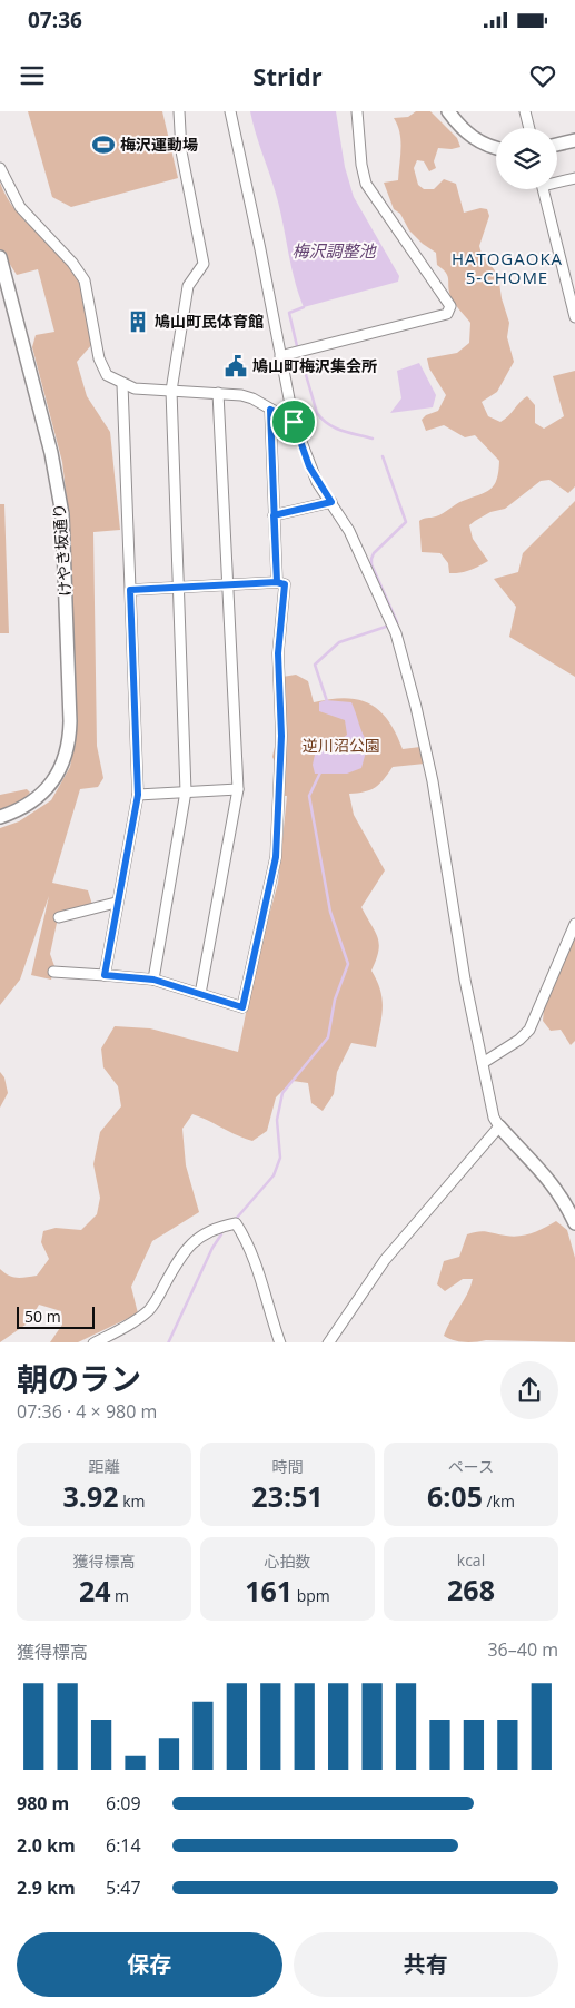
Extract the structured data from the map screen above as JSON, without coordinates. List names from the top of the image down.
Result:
{
  "streets": {
    "street": ["けやき坂通り"]
  },
  "districts": ["HATOGAOKA 5-CHOME"],
  "water": ["梅沢調整池"],
  "parks": ["逆川沼公園"],
  "places": {
    "sports": ["梅沢運動場"],
    "building": ["鳩山町民体育館"],
    "public building": ["鳩山町梅沢集会所"]
  },
  "scale_bar": "50 m",
  "page": {
    "status": "07:36",
    "header": "Stridr",
    "scale": "50 m",
    "heading": ["朝のラン", "07:36 · 4 × 980 m"],
    "stats": [
      ["距離", "3.92 km"],
      ["時間", "23:51"],
      ["ペース", "6:05 /km"],
      ["獲得標高", "24 m"],
      ["心拍数", "161 bpm"],
      ["kcal", "268"]
    ],
    "chart": ["獲得標高", "36–40 m"],
    "list": [
      {
        "name": "980 m",
        "note": "6:09"
      },
      {
        "name": "2.0 km",
        "note": "6:14"
      },
      {
        "name": "2.9 km",
        "note": "5:47"
      }
    ],
    "buttons": ["保存", "共有"]
  }
}
